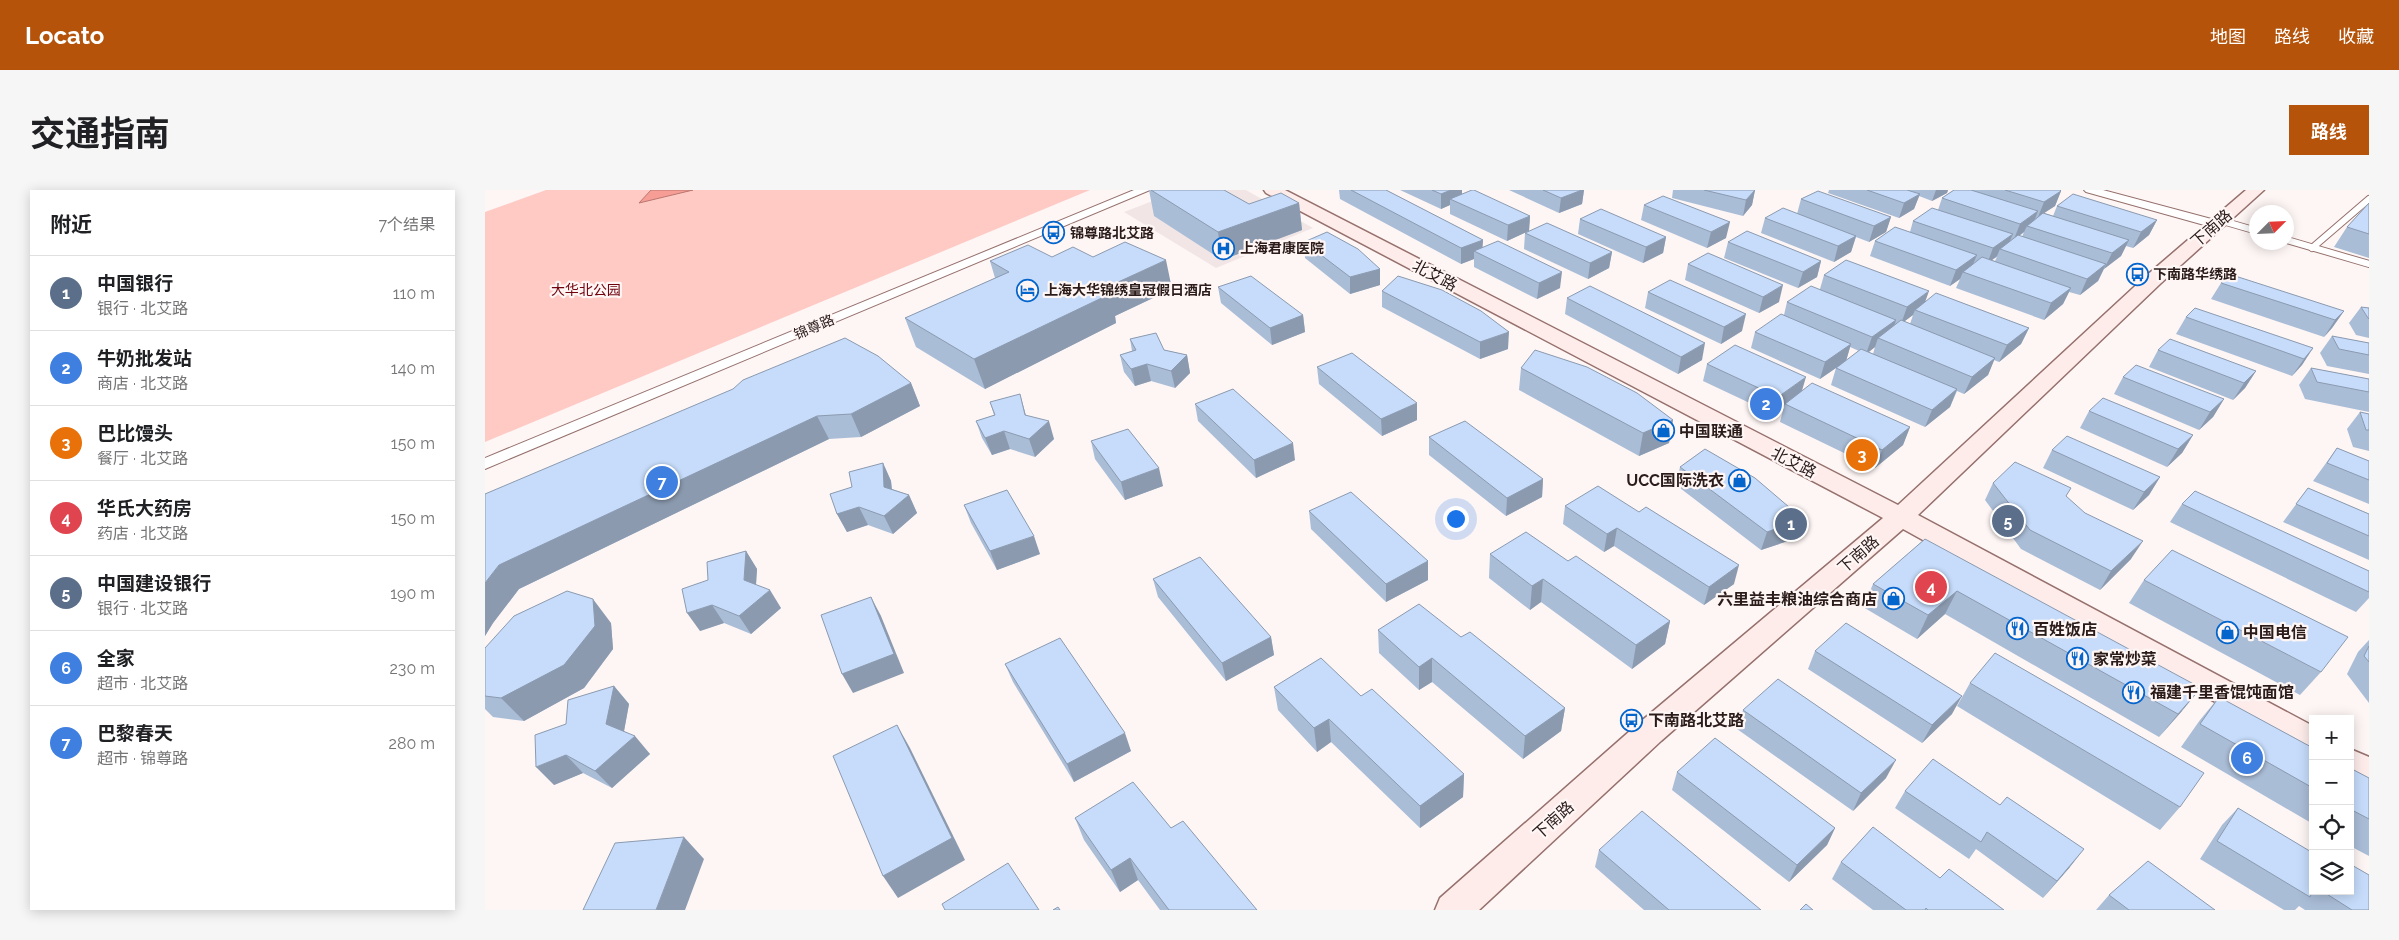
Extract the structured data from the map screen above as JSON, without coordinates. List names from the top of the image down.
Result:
{
  "streets": {
    "street": ["下南路", "北艾路", "锦尊路"]
  },
  "crossings": [
    ["下南路", "北艾路"]
  ],
  "parks": ["大华北公园"],
  "places": {
    "bus stop": ["锦尊路北艾路", "下南路华绣路", "下南路北艾路"],
    "hospital": ["上海君康医院"],
    "hotel": ["上海大华锦绣皇冠假日酒店"],
    "shop": [
      "中国联通",
      "UCC国际洗衣",
      "六里益丰粮油综合商店",
      "中国电信"
    ],
    "restaurant": ["百姓饭店", "家常炒菜", "福建千里香馄饨面馆"]
  },
  "north": "top right",
  "page": {
    "header": "Locato",
    "nav": ["地图", "路线", "收藏"],
    "title": "交通指南",
    "buttons": "路线",
    "heading": ["附近", "7个结果"],
    "list": [
      {
        "mark": "1",
        "name": "中国银行",
        "note": "银行 · 北艾路",
        "value": "110 m"
      },
      {
        "mark": "2",
        "name": "牛奶批发站",
        "note": "商店 · 北艾路",
        "value": "140 m"
      },
      {
        "mark": "3",
        "name": "巴比馒头",
        "note": "餐厅 · 北艾路",
        "value": "150 m"
      },
      {
        "mark": "4",
        "name": "华氏大药房",
        "note": "药店 · 北艾路",
        "value": "150 m"
      },
      {
        "mark": "5",
        "name": "中国建设银行",
        "note": "银行 · 北艾路",
        "value": "190 m"
      },
      {
        "mark": "6",
        "name": "全家",
        "note": "超市 · 北艾路",
        "value": "230 m"
      },
      {
        "mark": "7",
        "name": "巴黎春天",
        "note": "超市 · 锦尊路",
        "value": "280 m"
      }
    ],
    "pins": [
      "2",
      "3",
      "7",
      "5",
      "1",
      "4",
      "6"
    ],
    "map_buttons": ["+", "−"]
  }
}
